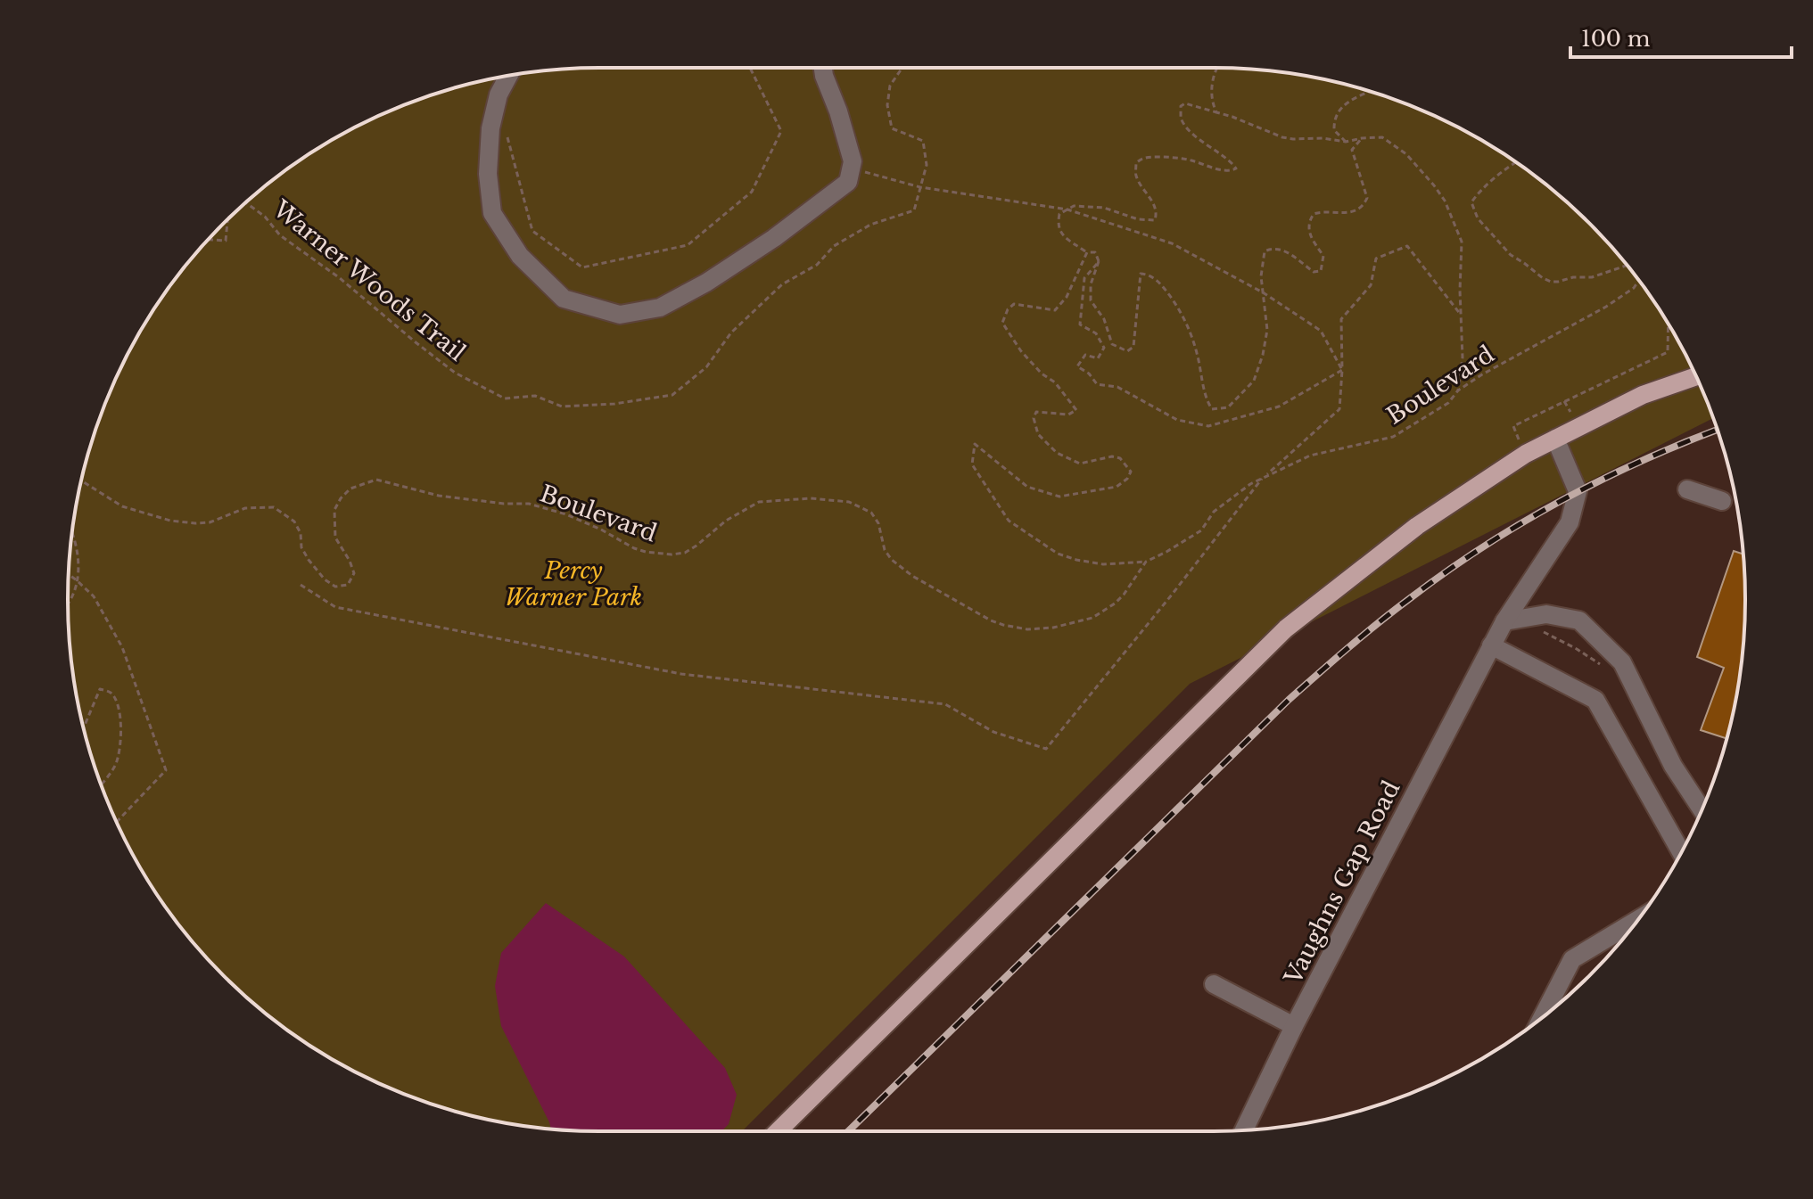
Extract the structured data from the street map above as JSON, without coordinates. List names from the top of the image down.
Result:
{
  "streets": {
    "street": ["Vaughns Gap Road"],
    "path": ["Warner Woods Trail", "Boulevard"]
  },
  "parks": ["Percy Warner Park"],
  "scale_bar": "100 m"
}
